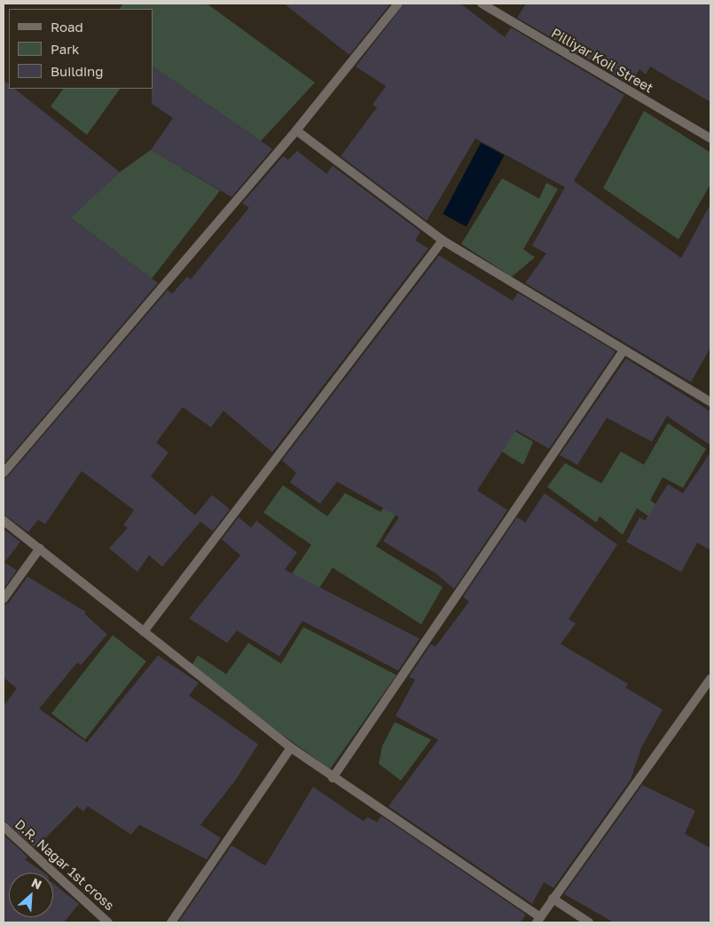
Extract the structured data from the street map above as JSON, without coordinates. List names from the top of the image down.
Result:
{
  "streets": {
    "street": ["Pilliyar Koil Street", "D.R. Nagar 1st cross"]
  },
  "legend": ["Road", "Park", "Building"],
  "north": "top right"
}
